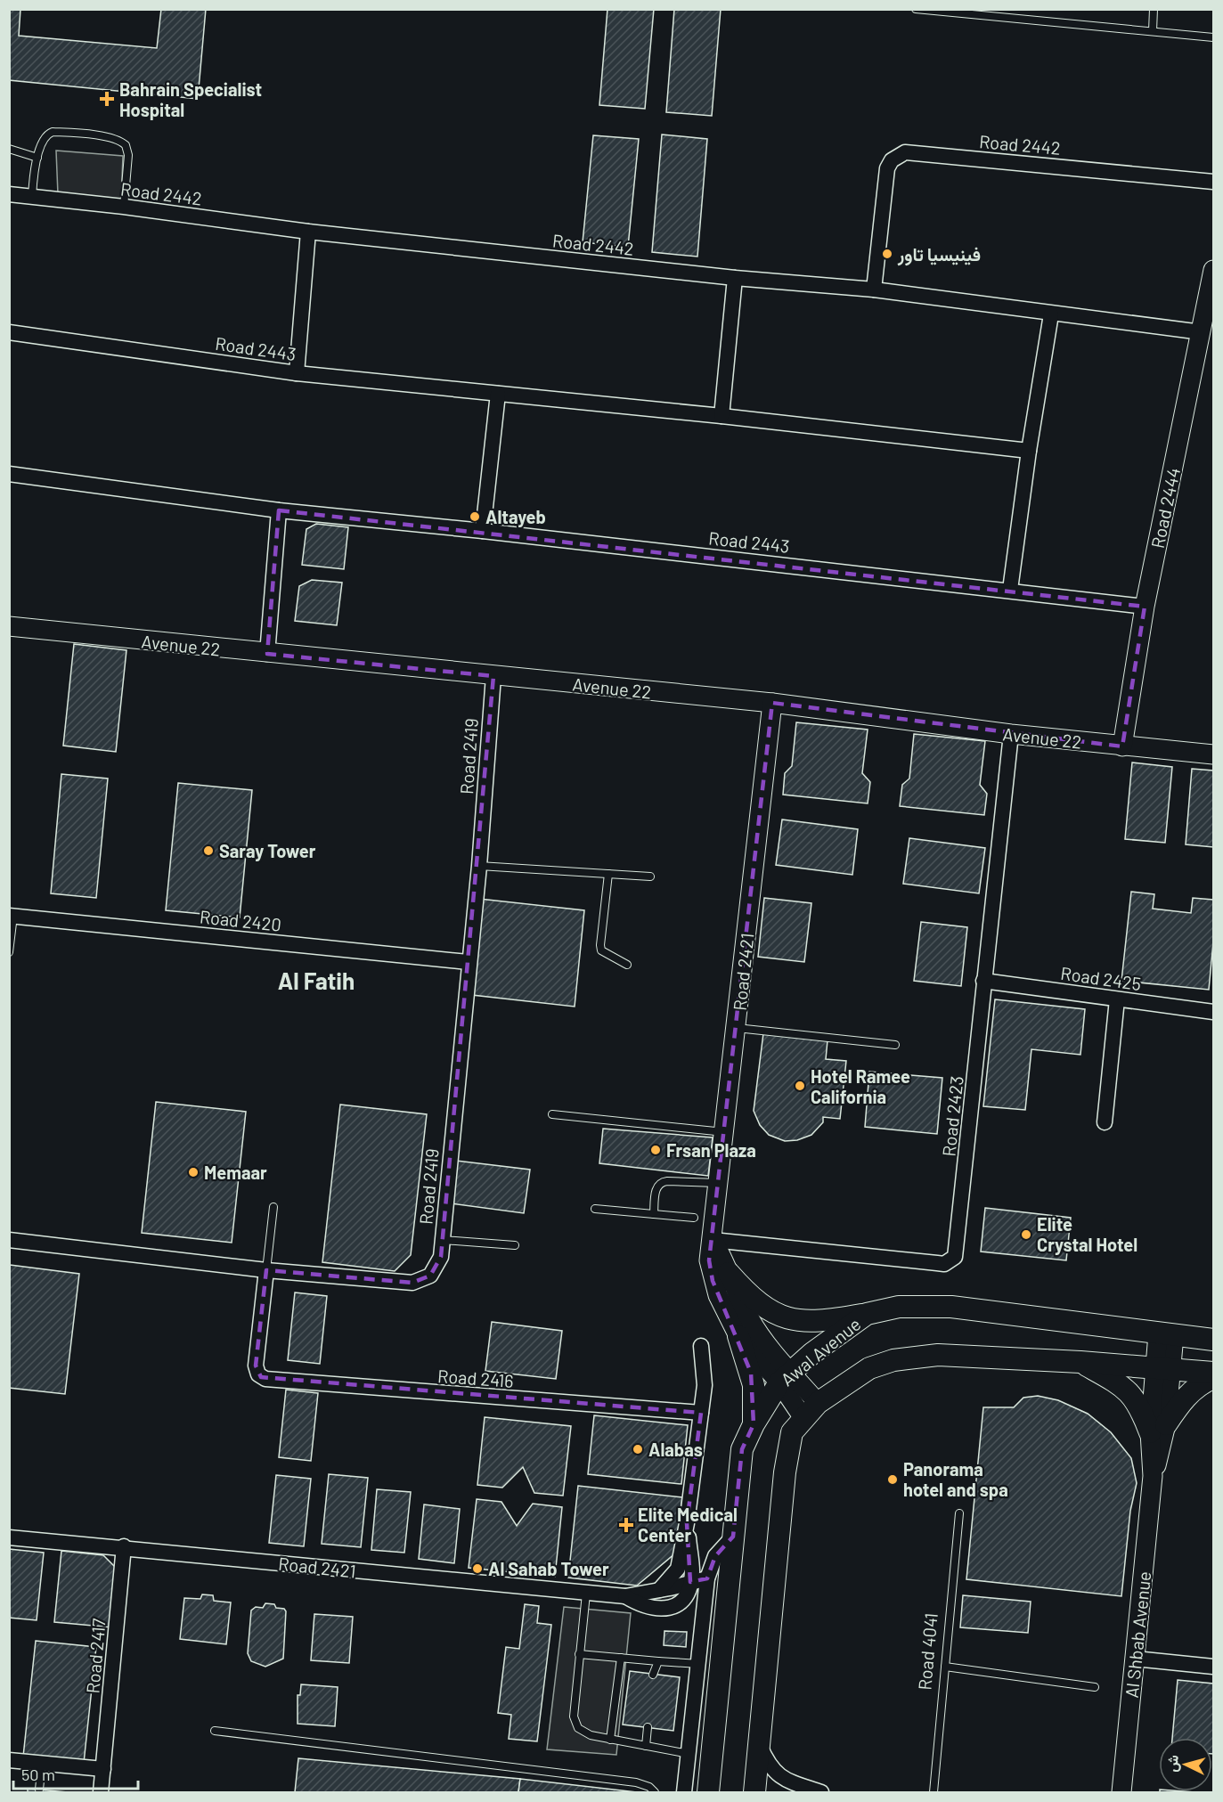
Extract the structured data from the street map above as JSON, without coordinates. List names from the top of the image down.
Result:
{
  "streets": {
    "main road": ["Awal Avenue"],
    "street": [
      "Road 2442",
      "Road 2443",
      "Road 2444",
      "Avenue 22",
      "Road 2419",
      "Road 2420",
      "Road 2421",
      "Road 2425",
      "Road 2423",
      "Road 2416",
      "Al Shbab Avenue",
      "Road 2417"
    ],
    "lane": ["Road 4041"]
  },
  "crossings": [
    ["Road 2442", "Road 2444"],
    ["Road 2443", "Road 2444"],
    ["Road 2444", "Avenue 22"],
    ["Avenue 22", "Road 2419"],
    ["Avenue 22", "Road 2421"],
    ["Avenue 22", "Road 2423"],
    ["Road 2419", "Road 2420"],
    ["Road 2419", "Road 2416"],
    ["Road 2421", "Road 2423"],
    ["Road 2421", "Awal Avenue"],
    ["Road 2421", "Road 2417"],
    ["Road 2425", "Road 2423"],
    ["Awal Avenue", "Al Shbab Avenue"]
  ],
  "districts": ["Al Fatih"],
  "places": {
    "health": ["Bahrain Specialist Hospital", "Elite Medical Center"],
    "other": [
      "فينيسيا تاور",
      "Altayeb",
      "Saray Tower",
      "Hotel Ramee California",
      "Frsan Plaza",
      "Memaar",
      "Elite Crystal Hotel",
      "Alabas",
      "Panorama hotel and spa",
      "Al Sahab Tower"
    ]
  },
  "scale_bar": "50 m",
  "north": "left"
}
